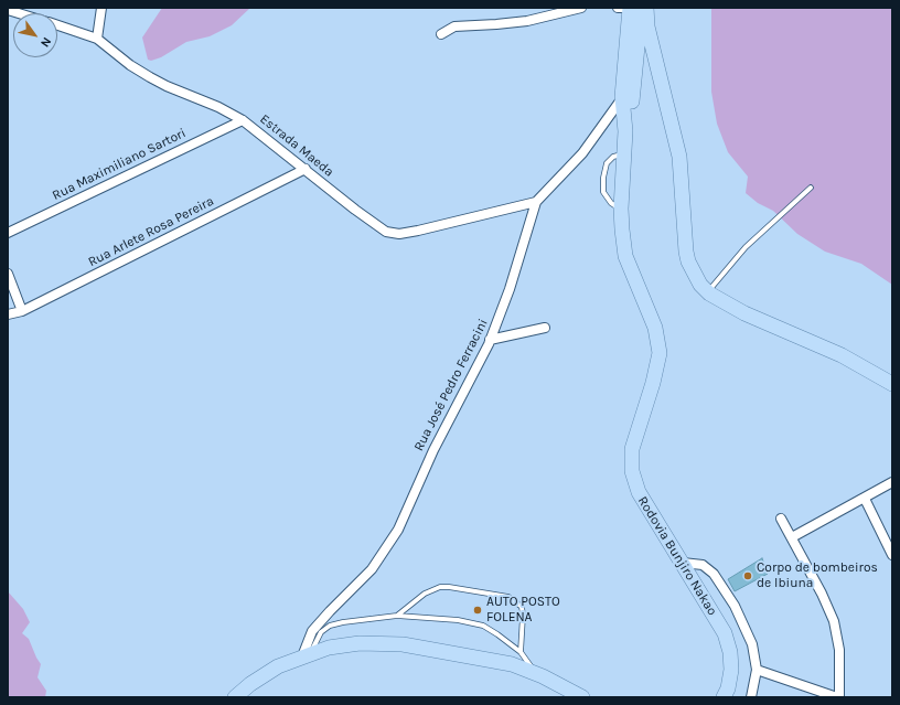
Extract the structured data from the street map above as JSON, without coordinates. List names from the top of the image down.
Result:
{
  "streets": {
    "main road": ["Rodovia Bunjiro Nakao"],
    "street": [
      "Estrada Maeda",
      "Rua Maximiliano Sartori",
      "Rua Arlete Rosa Pereira",
      "Rua José Pedro Ferracini"
    ]
  },
  "crossings": [
    ["Estrada Maeda", "Rua Maximiliano Sartori"],
    ["Estrada Maeda", "Rua Arlete Rosa Pereira"],
    ["Estrada Maeda", "Rua José Pedro Ferracini"],
    ["Rua José Pedro Ferracini", "Rodovia Bunjiro Nakao"]
  ],
  "places": ["Corpo de bombeiros de Ibiuna", "AUTO POSTO FOLENA"],
  "north": "bottom right"
}
